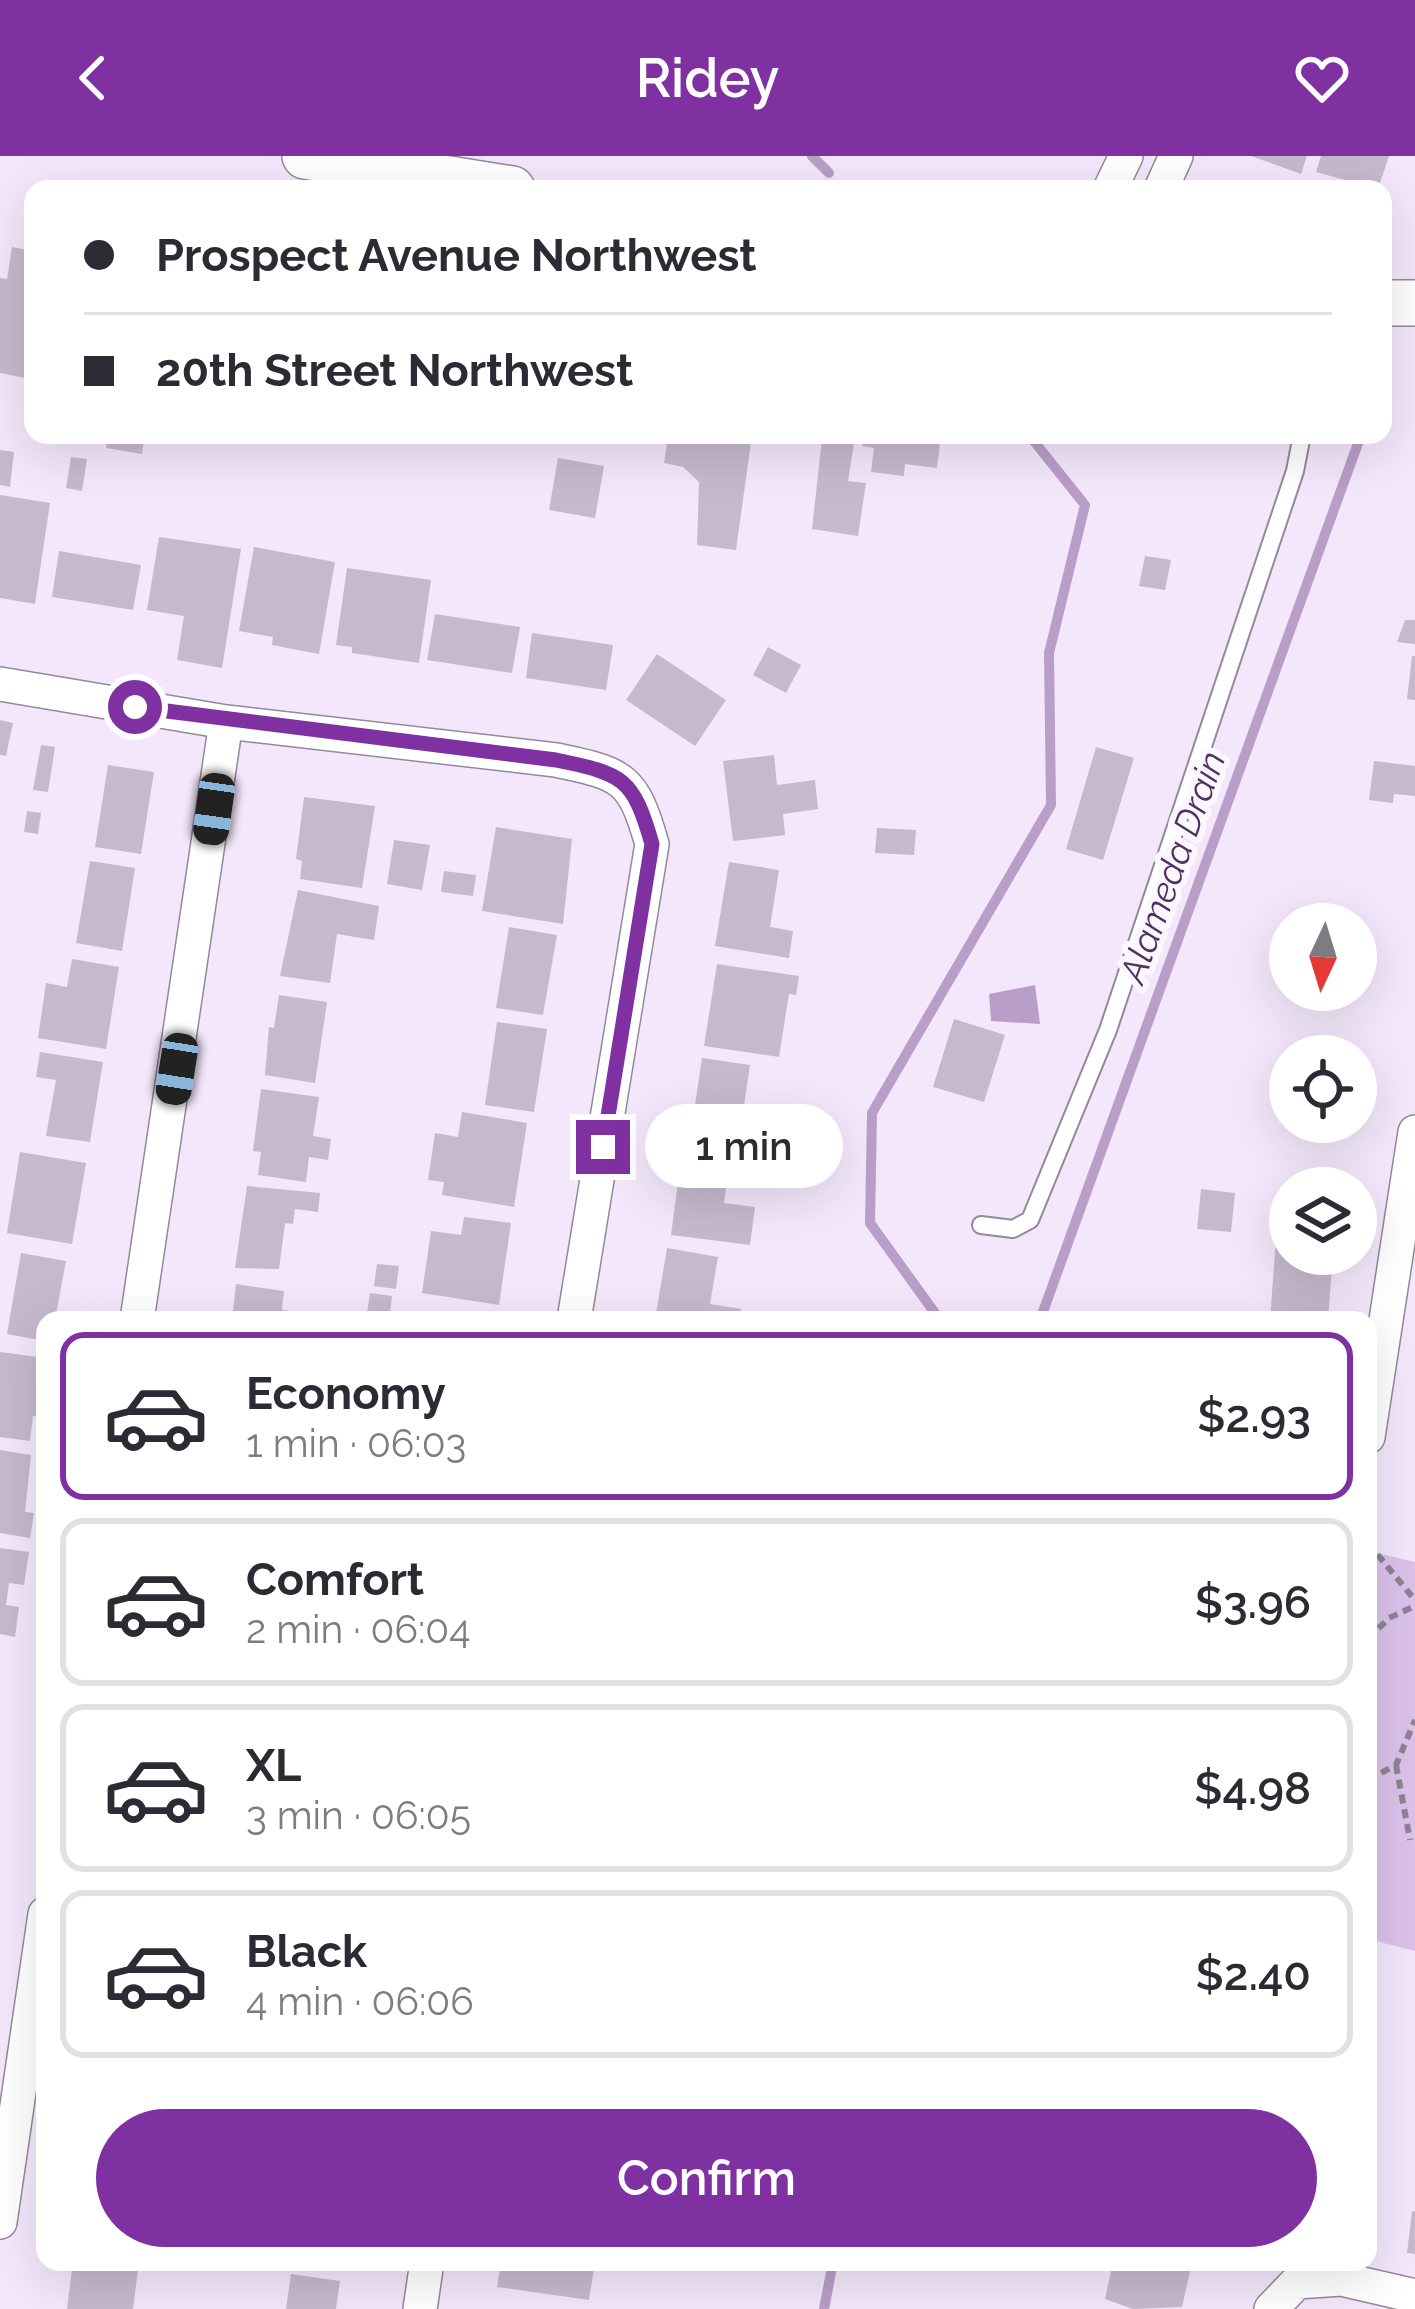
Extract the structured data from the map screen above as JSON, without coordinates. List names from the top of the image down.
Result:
{
  "water": ["Alameda Drain"],
  "north": "bottom",
  "page": {
    "header": "Ridey",
    "banner": ["Prospect Avenue Northwest", "20th Street Northwest"],
    "bubble": "1 min",
    "list": [
      {
        "name": "Economy",
        "note": "1 min · 06:03",
        "value": "$2.93"
      },
      {
        "name": "Comfort",
        "note": "2 min · 06:04",
        "value": "$3.96"
      },
      {
        "name": "XL",
        "note": "3 min · 06:05",
        "value": "$4.98"
      },
      {
        "name": "Black",
        "note": "4 min · 06:06",
        "value": "$2.40"
      }
    ],
    "buttons": "Confirm"
  }
}
